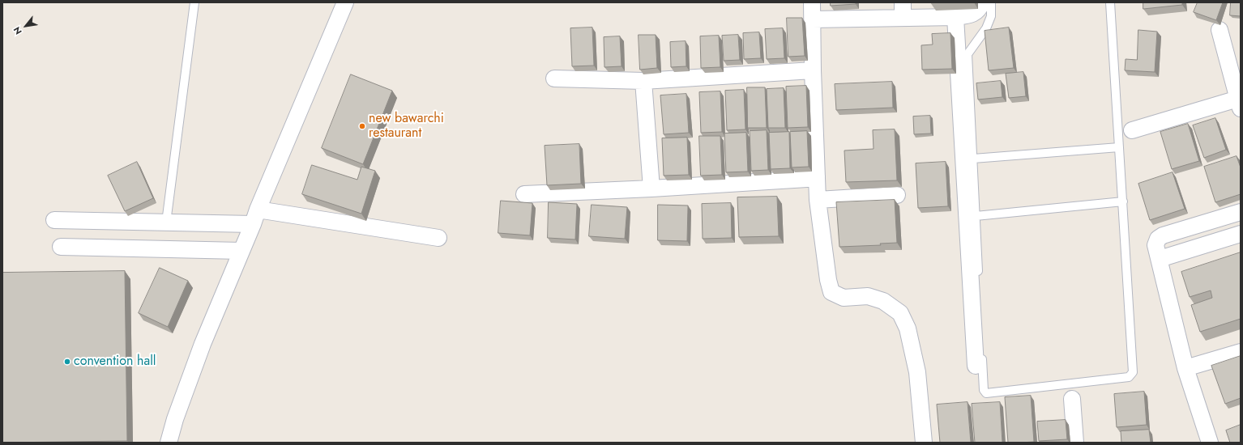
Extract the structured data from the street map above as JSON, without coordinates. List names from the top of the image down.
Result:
{
  "places": ["new bawarchi restaurant", "convention hall"],
  "north": "bottom left"
}
